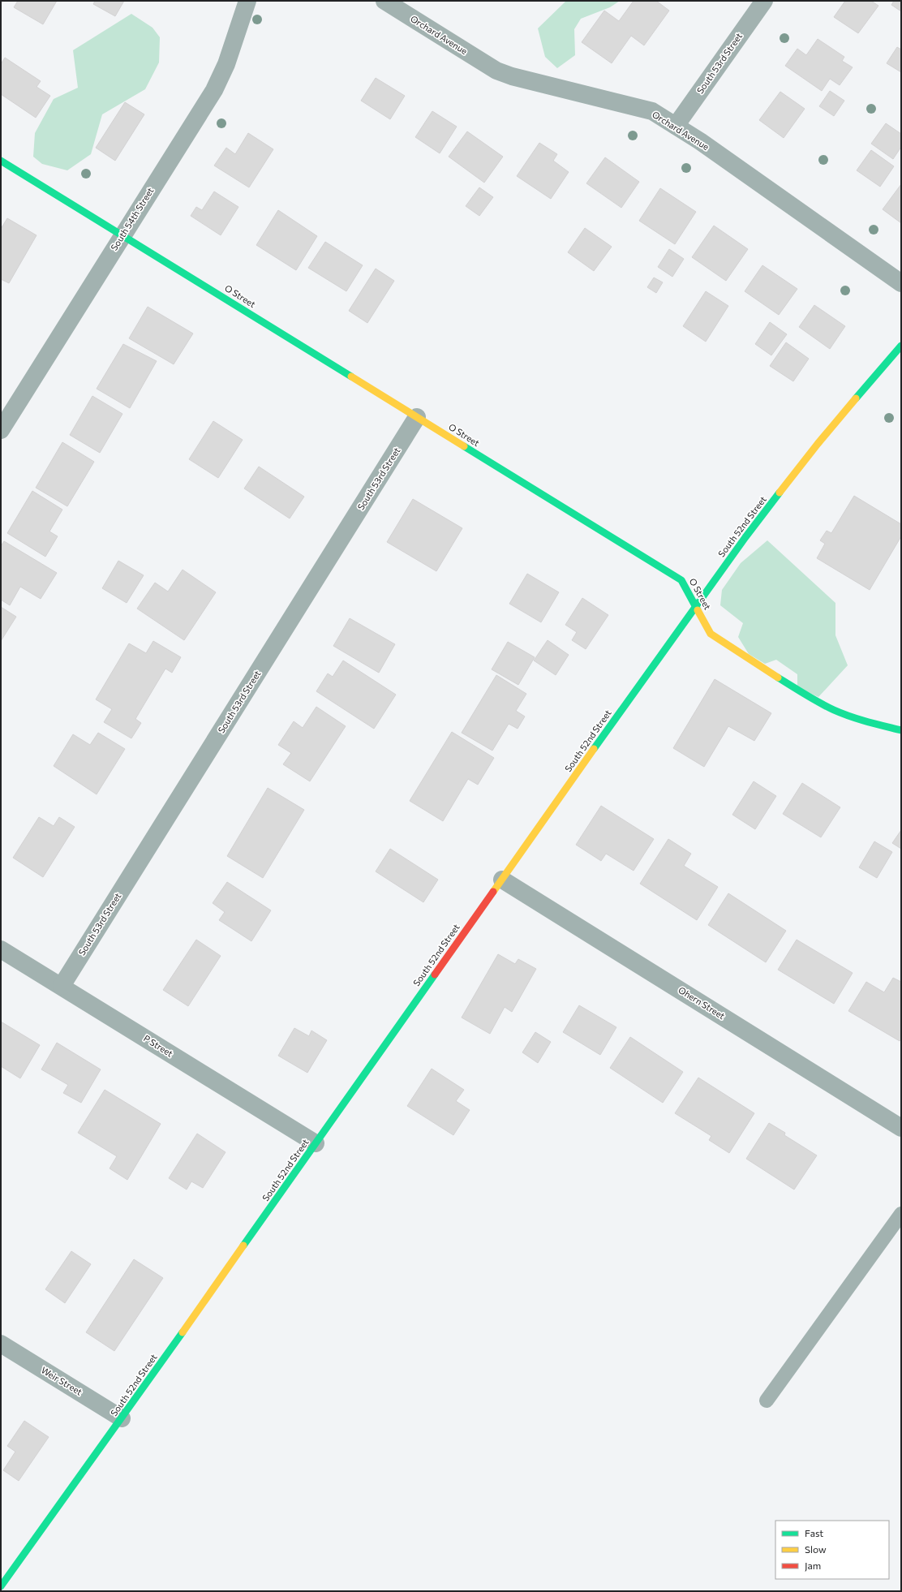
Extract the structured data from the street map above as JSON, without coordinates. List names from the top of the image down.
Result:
{
  "streets": {
    "street": [
      "Orchard Avenue",
      "South 53rd Street",
      "South 54th Street",
      "O Street",
      "South 52nd Street",
      "Ohern Street",
      "P Street",
      "Weir Street"
    ]
  },
  "crossings": [
    ["Orchard Avenue", "South 53rd Street"],
    ["South 53rd Street", "O Street"],
    ["South 53rd Street", "P Street"],
    ["South 54th Street", "O Street"],
    ["O Street", "South 52nd Street"],
    ["South 52nd Street", "Ohern Street"],
    ["South 52nd Street", "P Street"],
    ["South 52nd Street", "Weir Street"]
  ],
  "legend": ["Fast", "Slow", "Jam"]
}
